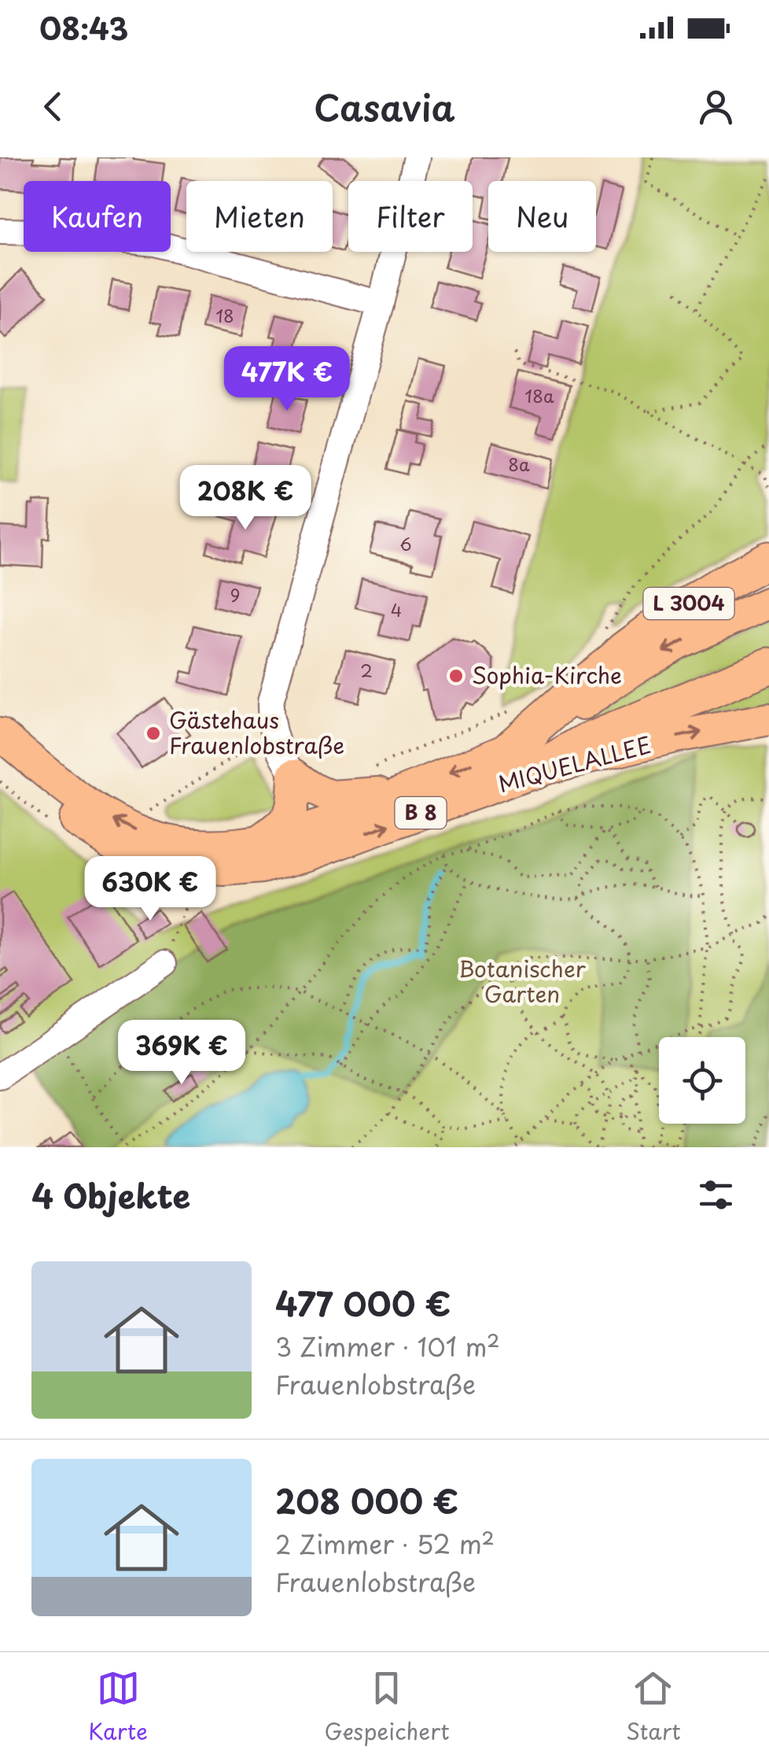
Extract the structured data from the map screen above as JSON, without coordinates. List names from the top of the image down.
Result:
{
  "streets": {
    "highway": ["L 3004"],
    "main road": ["MIQUELALLEE", "B 8"]
  },
  "crossings": [
    ["L 3004", "MIQUELALLEE"]
  ],
  "parks": ["Botanischer Garten"],
  "places": ["Sophia-Kirche", "Gästehaus Frauenlobstraße"],
  "house_numbers": [
    "18",
    "18a",
    "8a",
    "6",
    "9",
    "4",
    "2"
  ],
  "page": {
    "status": "08:43",
    "header": "Casavia",
    "chip": [
      "Kaufen",
      "Mieten",
      "Filter",
      "Neu"
    ],
    "price": [
      "477K €",
      "208K €",
      "630K €",
      "369K €"
    ],
    "heading": "4 Objekte",
    "list": [
      {
        "name": "477 000 €",
        "note": "3 Zimmer · 101 m² · Frauenlobstraße"
      },
      {
        "name": "208 000 €",
        "note": "2 Zimmer · 52 m² · Frauenlobstraße"
      }
    ],
    "tabs": ["Karte", "Gespeichert", "Start"]
  }
}
